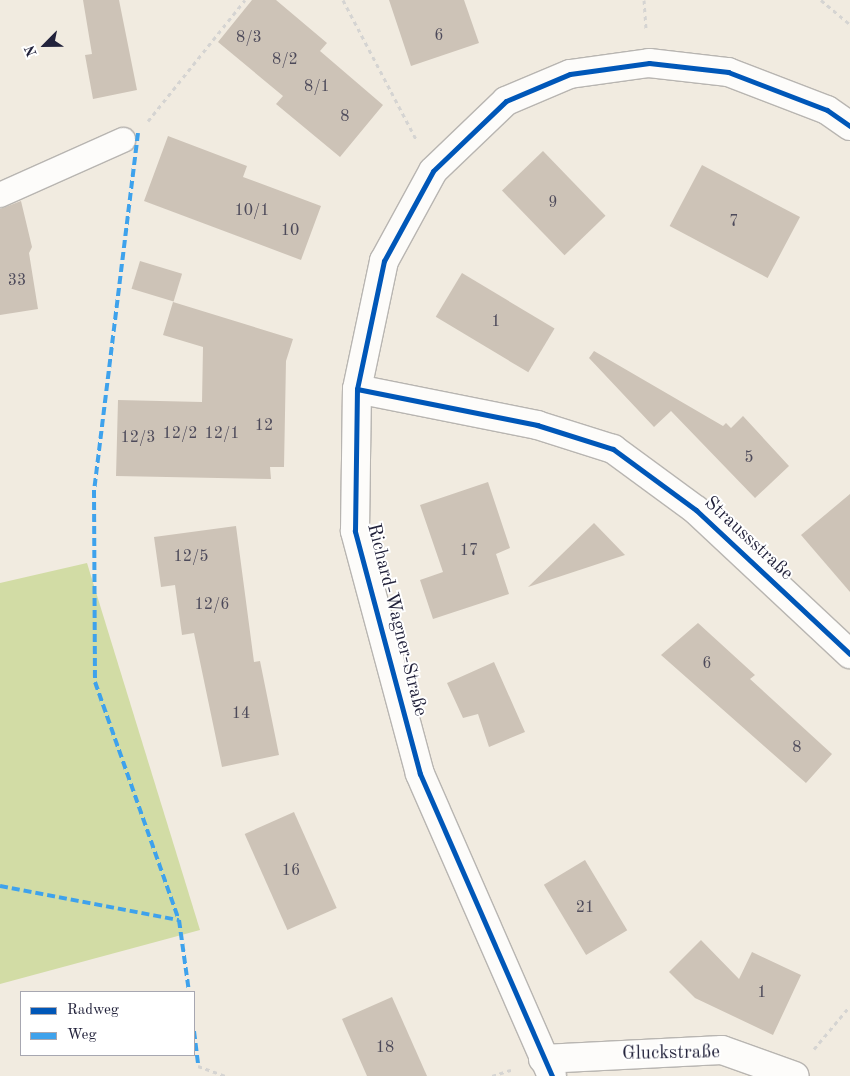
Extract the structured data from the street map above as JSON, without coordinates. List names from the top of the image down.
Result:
{
  "streets": {
    "street": ["Straussstraße", "Richard-Wagner-Straße", "Gluckstraße"]
  },
  "crossings": [
    ["Straussstraße", "Richard-Wagner-Straße"],
    ["Richard-Wagner-Straße", "Gluckstraße"]
  ],
  "house_numbers": [
    "6",
    "8/3",
    "8/2",
    "8/1",
    "8",
    "9",
    "10/1",
    "7",
    "10",
    "33",
    "1",
    "12",
    "12/2",
    "12/1",
    "12/3",
    "5",
    "17",
    "12/5",
    "12/6",
    "6",
    "14",
    "8",
    "16",
    "21",
    "1",
    "18"
  ],
  "legend": ["Radweg", "Weg"],
  "north": "bottom left"
}
